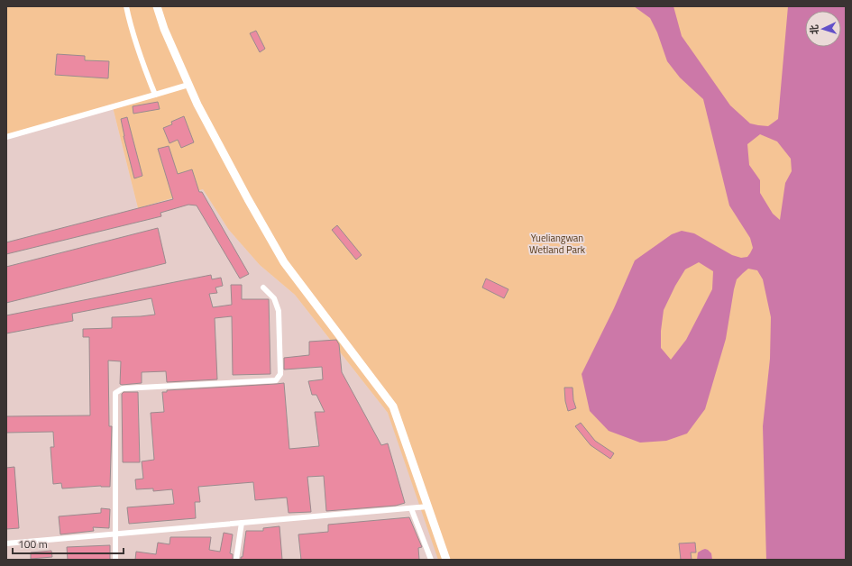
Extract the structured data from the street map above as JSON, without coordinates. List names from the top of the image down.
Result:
{
  "parks": ["Yueliangwan Wetland Park"],
  "scale_bar": "100 m",
  "north": "left"
}
